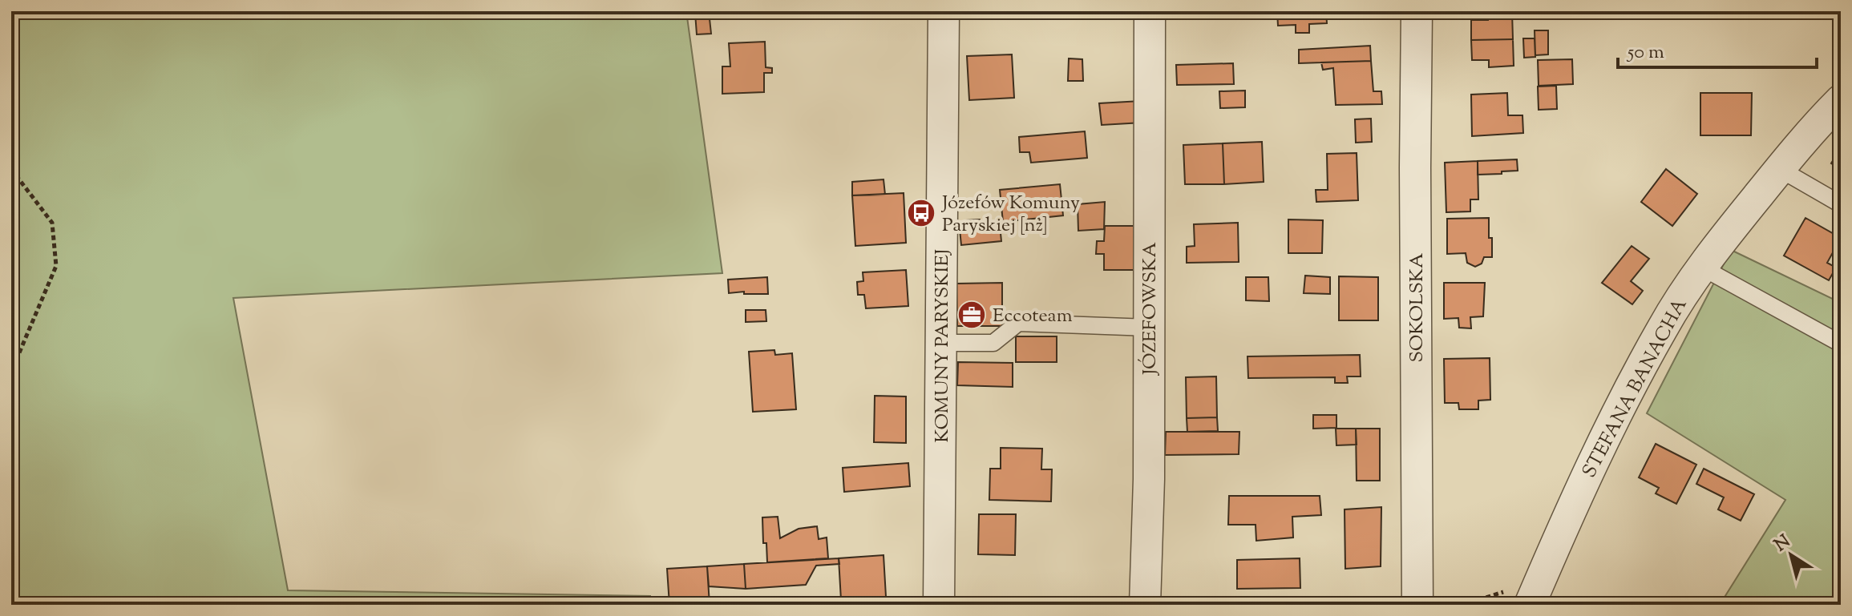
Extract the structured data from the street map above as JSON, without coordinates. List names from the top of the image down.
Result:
{
  "streets": {
    "street": [
      "SOKOLSKA",
      "JÓZEFOWSKA",
      "KOMUNY PARYSKIEJ",
      "STEFANA BANACHA"
    ]
  },
  "places": {
    "bus stop": ["Józefów Komuny Paryskiej [nż]"],
    "office": ["Eccoteam"]
  },
  "scale_bar": "50 m",
  "north": "top left"
}
